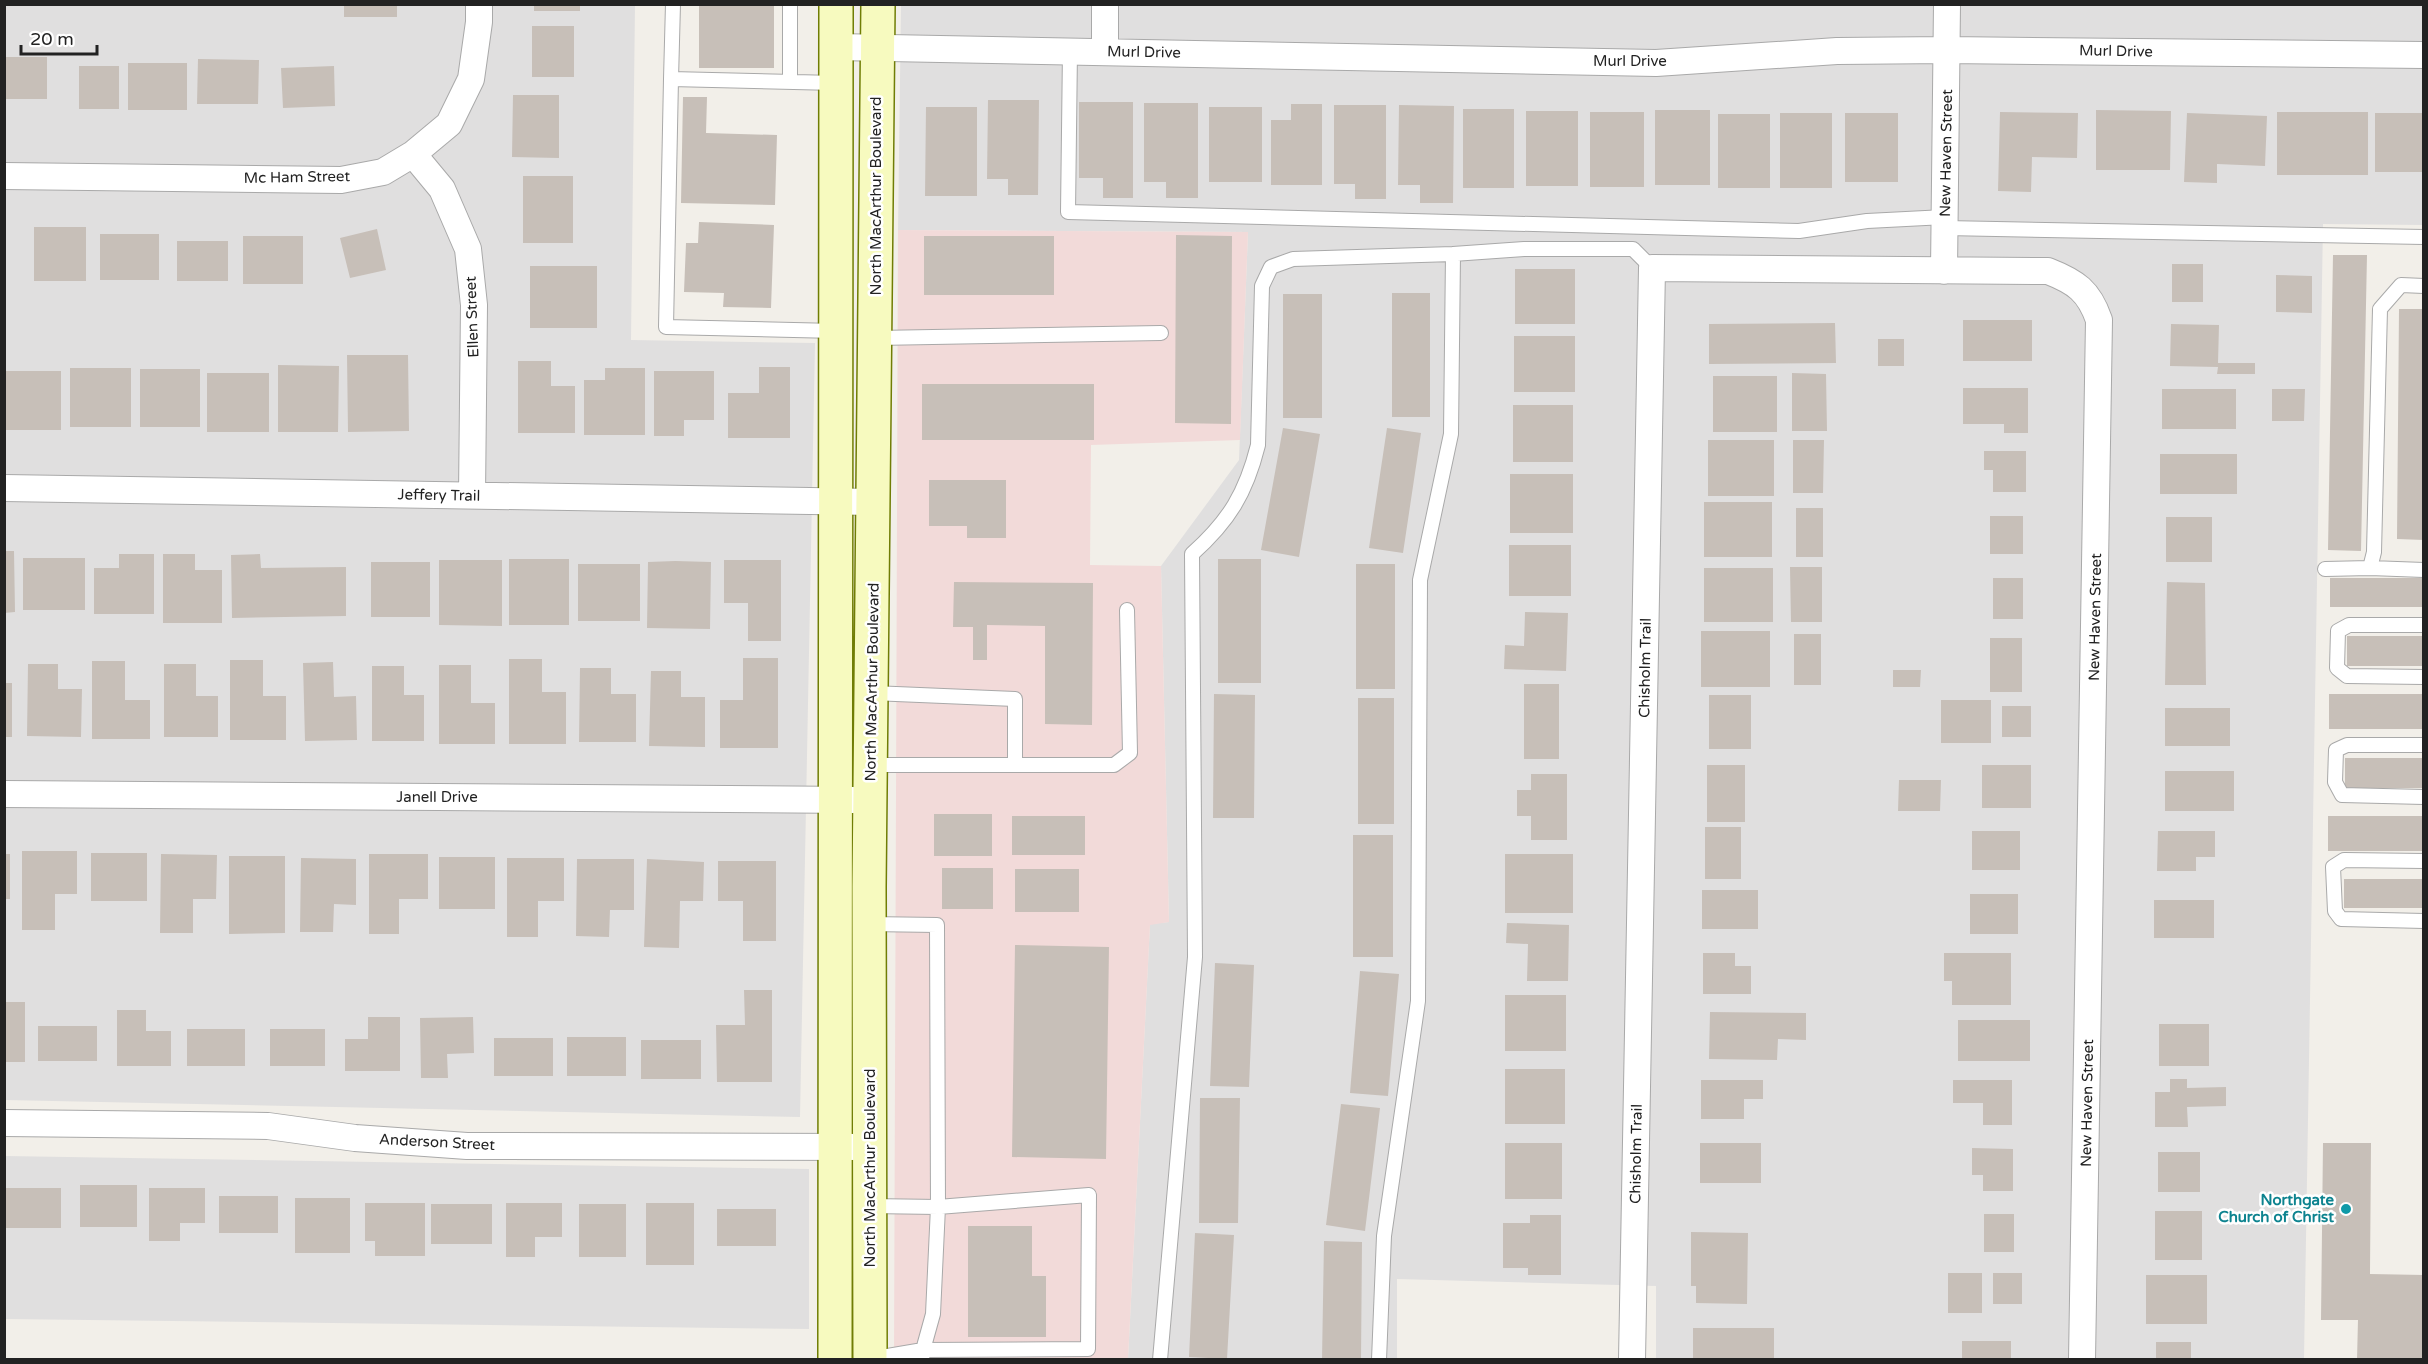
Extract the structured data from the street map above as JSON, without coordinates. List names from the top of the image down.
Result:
{
  "streets": {
    "main road": ["North MacArthur Boulevard"],
    "street": [
      "Murl Drive",
      "New Haven Street",
      "Mc Ham Street",
      "Ellen Street",
      "Jeffery Trail",
      "Chisholm Trail",
      "Janell Drive",
      "Anderson Street"
    ]
  },
  "crossings": [
    ["Murl Drive", "New Haven Street"],
    ["Murl Drive", "North MacArthur Boulevard"],
    ["Mc Ham Street", "Ellen Street"],
    ["North MacArthur Boulevard", "Jeffery Trail"],
    ["North MacArthur Boulevard", "Janell Drive"],
    ["North MacArthur Boulevard", "Anderson Street"],
    ["Ellen Street", "Jeffery Trail"]
  ],
  "places": ["Northgate Church of Christ"],
  "scale_bar": "20 m"
}
